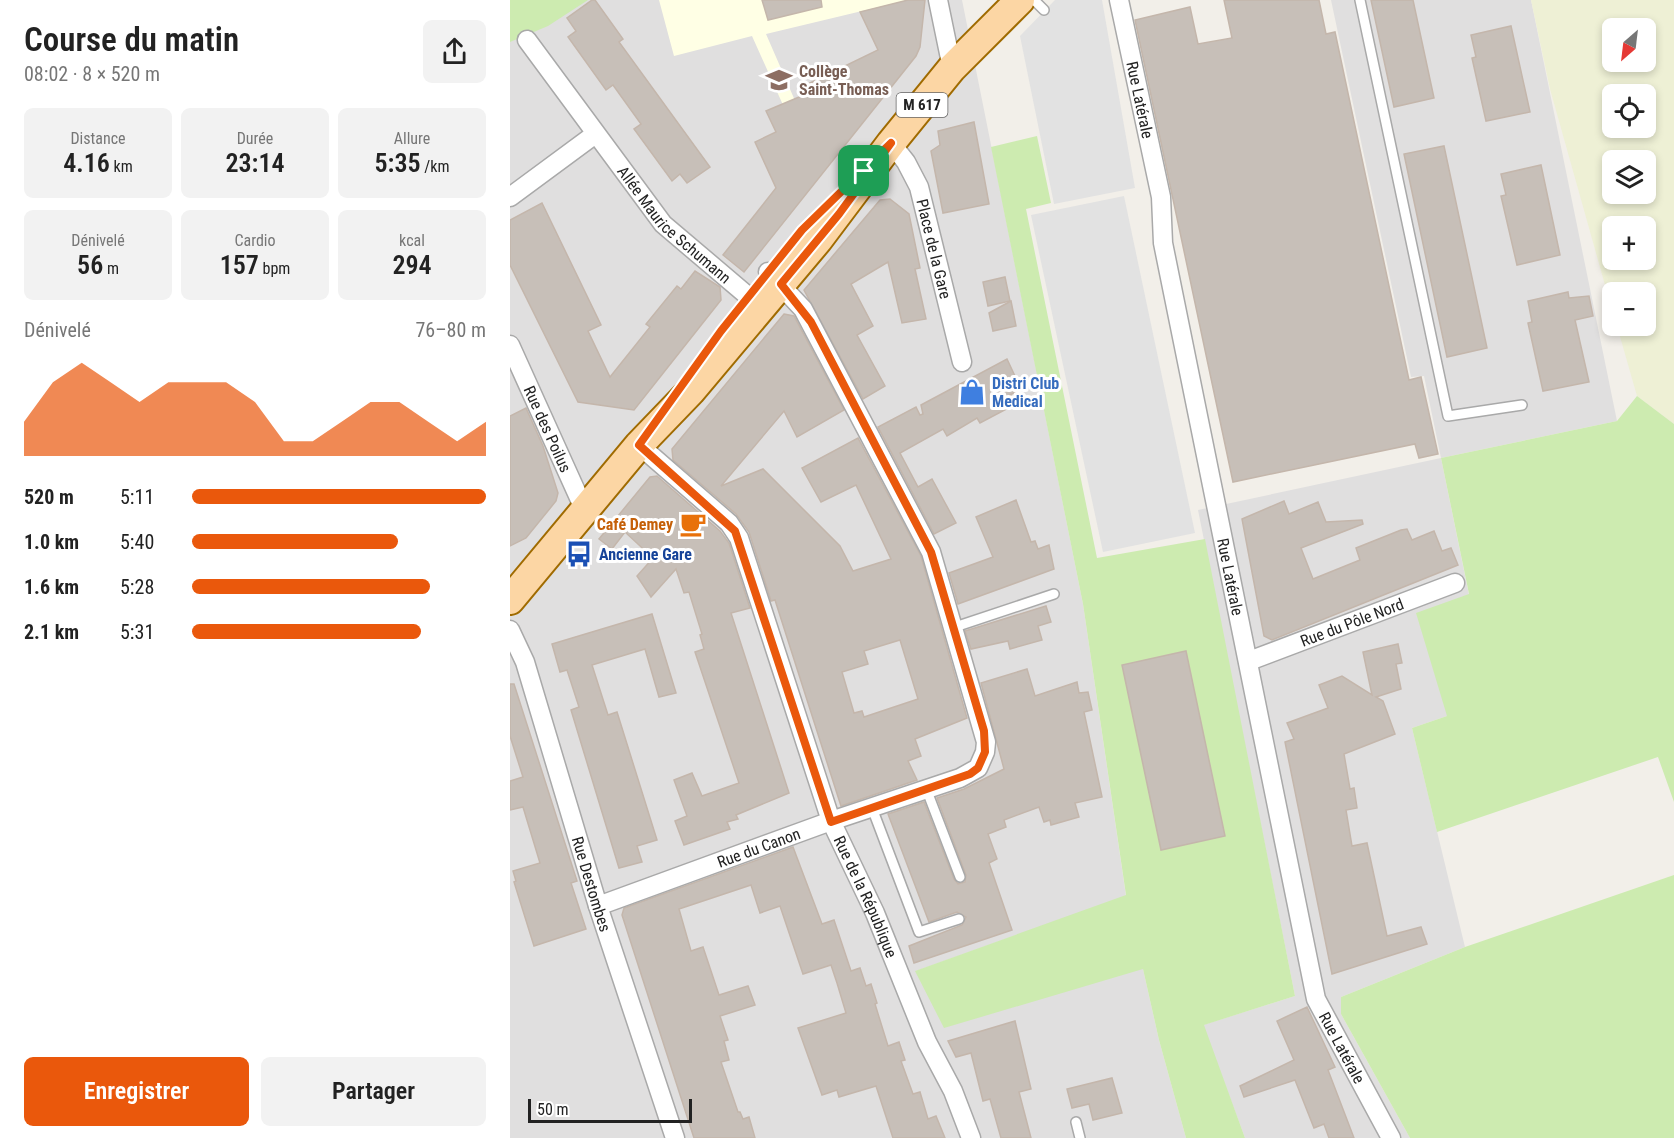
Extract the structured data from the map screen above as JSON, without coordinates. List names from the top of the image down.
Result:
{
  "streets": {
    "main road": ["M 617"],
    "street": [
      "Rue Latérale",
      "Allée Maurice Schumann",
      "Place de la Gare",
      "Rue des Poilus",
      "Rue du Pôle Nord",
      "Rue du Canon",
      "Rue Destombes",
      "Rue de la République"
    ]
  },
  "crossings": [
    ["Rue Latérale", "Rue du Pôle Nord"],
    ["M 617", "Allée Maurice Schumann"],
    ["M 617", "Place de la Gare"],
    ["M 617", "Rue des Poilus"],
    ["M 617", "Rue de la République"],
    ["Rue du Canon", "Rue Destombes"],
    ["Rue du Canon", "Rue de la République"]
  ],
  "places": {
    "school or university": ["Collège Saint-Thomas"],
    "shop": ["Distri Club Medical"],
    "cafe": ["Café Demey"],
    "bus stop": ["Ancienne Gare"]
  },
  "scale_bar": "50 m",
  "north": "bottom left",
  "page": {
    "heading": ["Course du matin", "08:02 · 8 × 520 m"],
    "map_buttons": ["+", "−"],
    "stats": [
      ["Distance", "4.16 km"],
      ["Durée", "23:14"],
      ["Allure", "5:35 /km"],
      ["Dénivelé", "56 m"],
      ["Cardio", "157 bpm"],
      ["kcal", "294"]
    ],
    "chart": ["Dénivelé", "76–80 m"],
    "list": [
      {
        "name": "520 m",
        "note": "5:11"
      },
      {
        "name": "1.0 km",
        "note": "5:40"
      },
      {
        "name": "1.6 km",
        "note": "5:28"
      },
      {
        "name": "2.1 km",
        "note": "5:31"
      }
    ],
    "buttons": ["Enregistrer", "Partager"],
    "scale": "50 m"
  }
}
